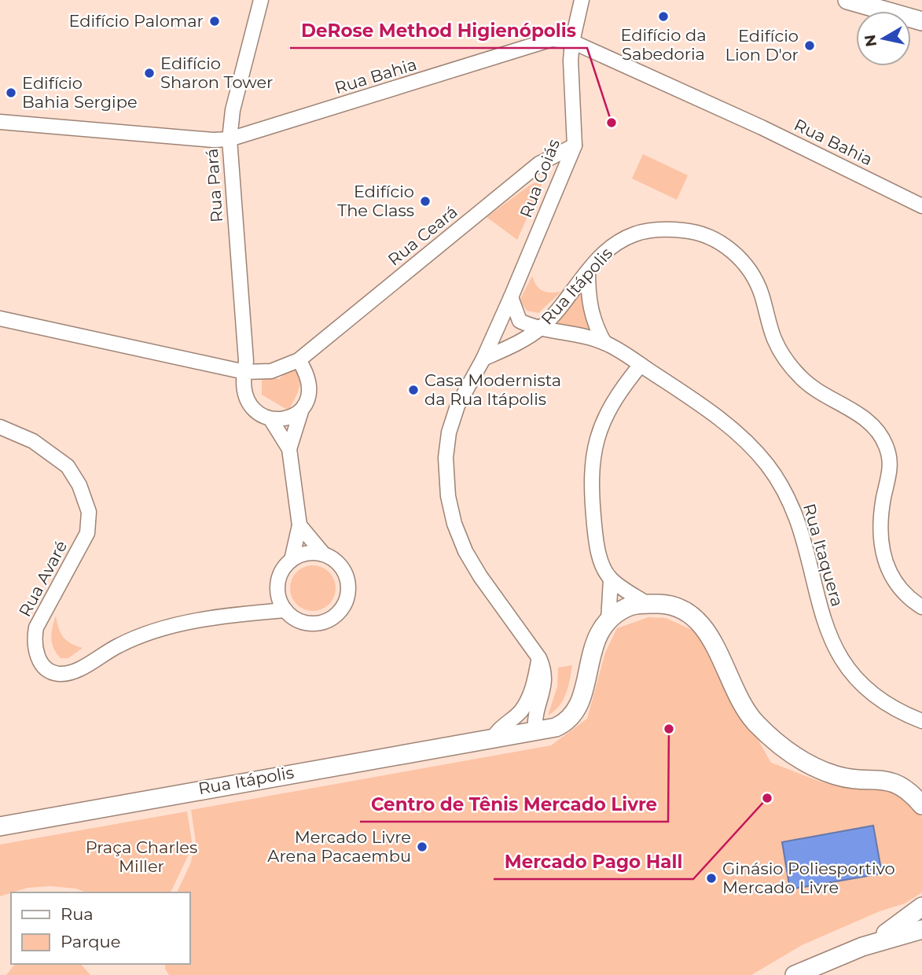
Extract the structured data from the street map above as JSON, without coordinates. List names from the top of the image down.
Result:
{
  "streets": {
    "main road": ["Rua Itápolis"],
    "street": [
      "Rua Bahia",
      "Rua Goiás",
      "Rua Pará",
      "Rua Ceará",
      "Rua Itaquera",
      "Rua Avaré"
    ]
  },
  "crossings": [
    ["Rua Bahia", "Rua Goiás"],
    ["Rua Bahia", "Rua Pará"],
    ["Rua Goiás", "Rua Ceará"],
    ["Rua Goiás", "Rua Itápolis"],
    ["Rua Goiás", "Rua Itaquera"],
    ["Rua Pará", "Rua Ceará"],
    ["Rua Itápolis", "Rua Itaquera"]
  ],
  "parks": ["Praça Charles Miller"],
  "places": [
    "Edifício da Sabedoria",
    "Edifício Palomar",
    "Edifício Lion D'or",
    "Edifício Sharon Tower",
    "Edifício Bahia Sergipe",
    "DeRose Method Higienópolis",
    "Edifício The Class",
    "Casa Modernista da Rua Itápolis",
    "Centro de Tênis Mercado Livre",
    "Mercado Pago Hall",
    "Mercado Livre Arena Pacaembu",
    "Ginásio Poliesportivo Mercado Livre"
  ],
  "legend": ["Rua", "Parque"],
  "north": "left"
}
